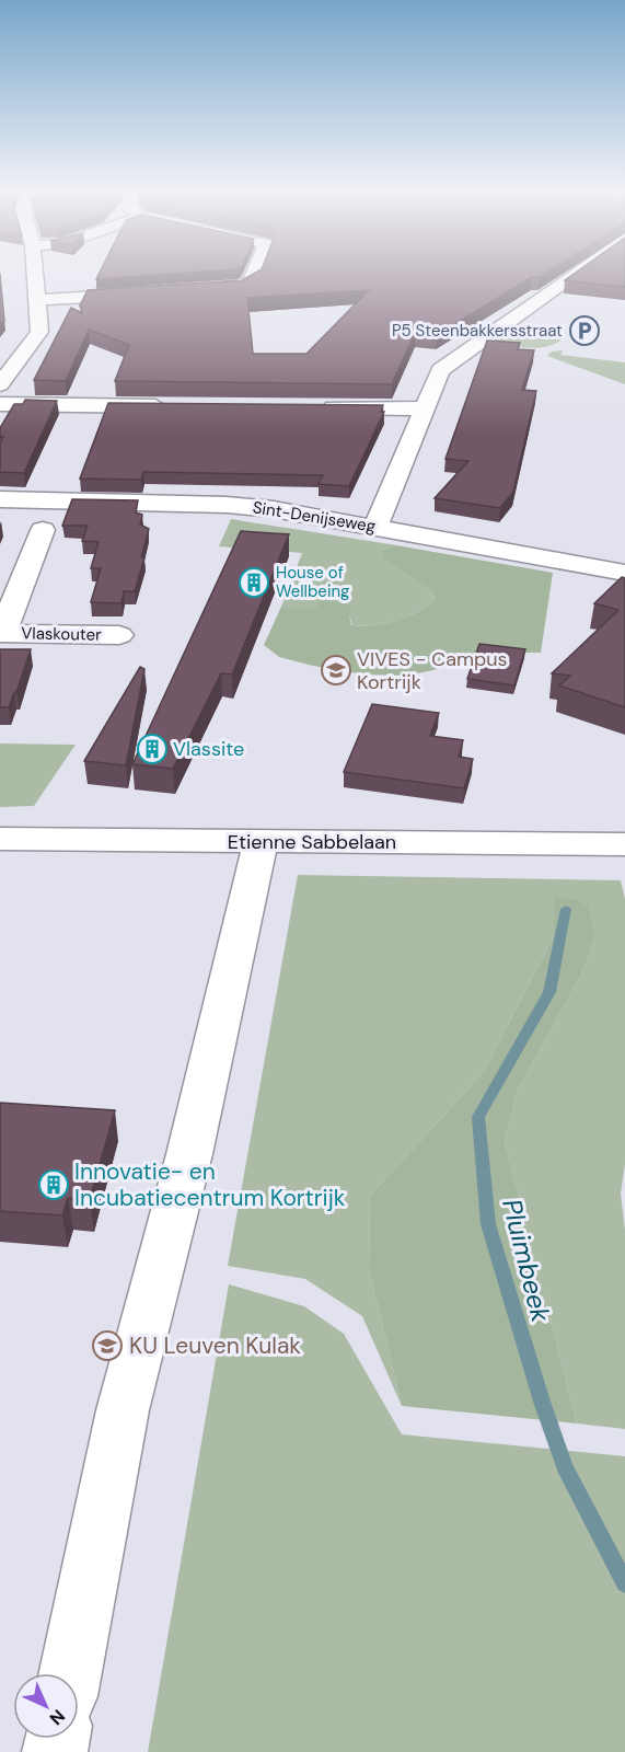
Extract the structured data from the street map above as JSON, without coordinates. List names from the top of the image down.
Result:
{
  "streets": {
    "street": ["Sint-Denijseweg", "Vlaskouter", "Etienne Sabbelaan"]
  },
  "water": ["Pluimbeek"],
  "places": {
    "parking": ["P5 Steenbakkersstraat"],
    "building": ["House of Wellbeing", "Vlassite", "Innovatie- en Incubatiecentrum Kortrijk"],
    "school or university": ["VIVES - Campus Kortrijk", "KU Leuven Kulak"]
  },
  "north": "bottom right"
}
